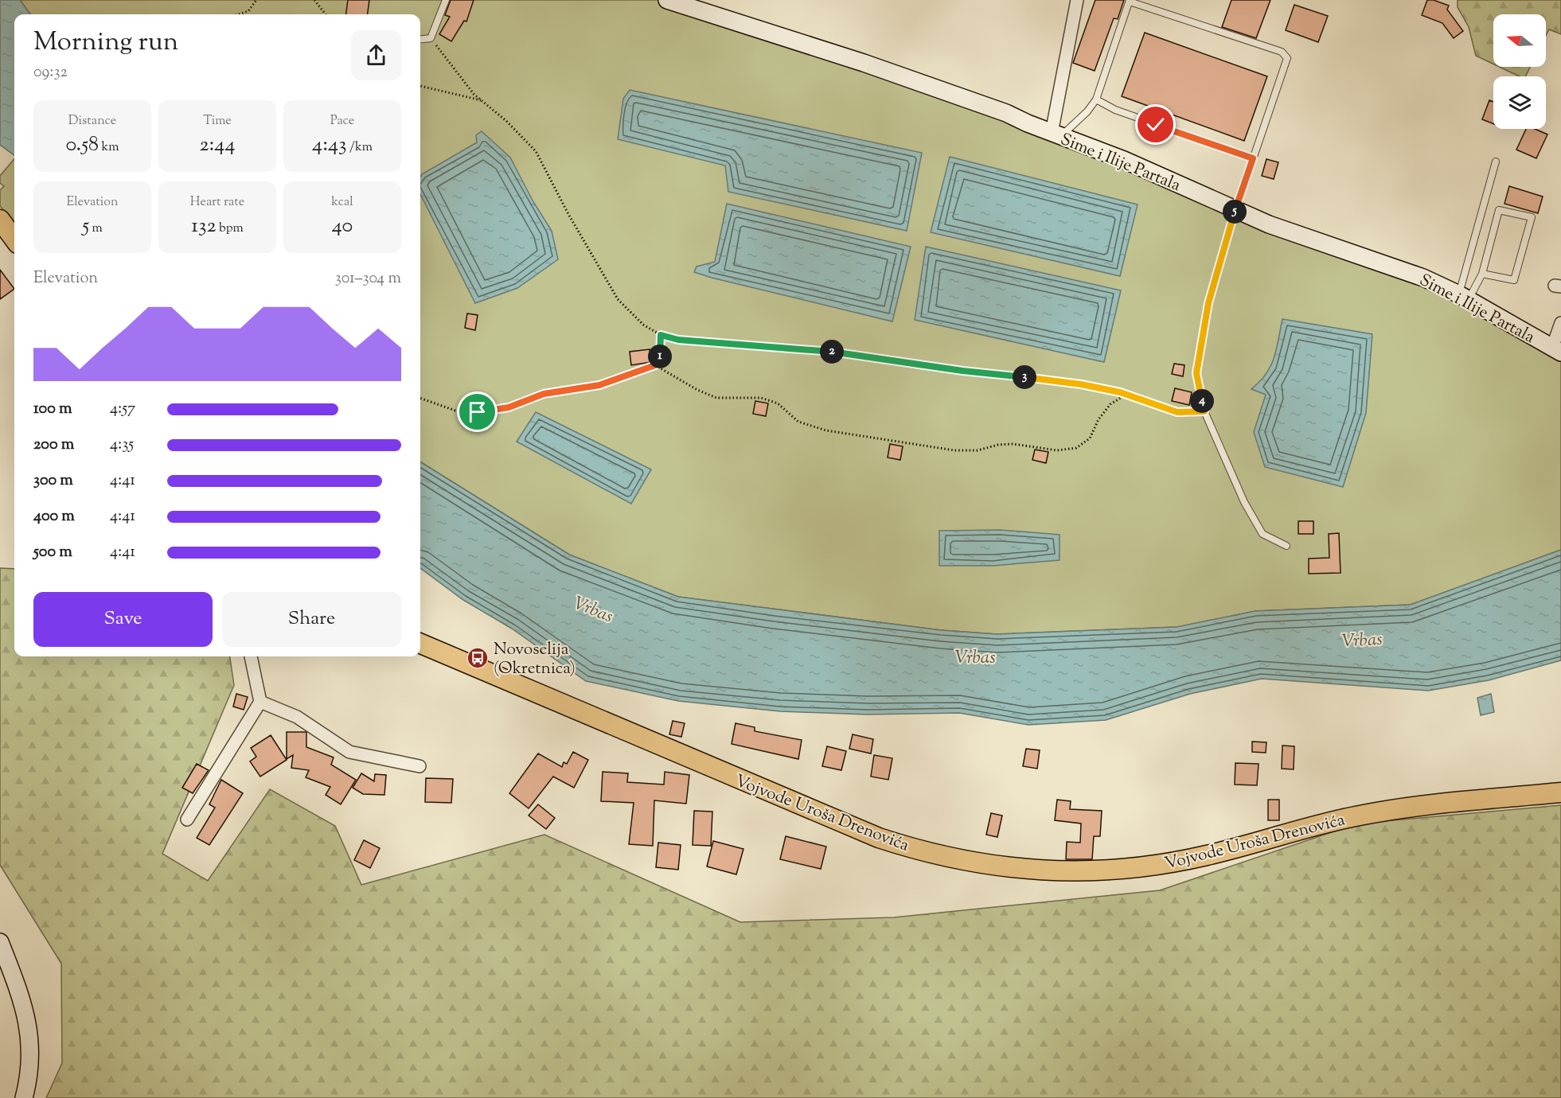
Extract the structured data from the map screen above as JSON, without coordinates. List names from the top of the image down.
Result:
{
  "streets": {
    "main road": ["Vojvode Uroša Drenovića"],
    "street": ["Sime i Ilije Partala"]
  },
  "water": ["Vrbas"],
  "places": {
    "bus stop": ["Novoselija (Okretnica)"]
  },
  "north": "left",
  "page": {
    "heading": ["Morning run", "09:32"],
    "stats": [
      ["Distance", "0.58 km"],
      ["Time", "2:44"],
      ["Pace", "4:43 /km"],
      ["Elevation", "5 m"],
      ["Heart rate", "132 bpm"],
      ["kcal", "40"]
    ],
    "pins": [
      "5",
      "2",
      "1",
      "3",
      "4"
    ],
    "chart": ["Elevation", "301–304 m"],
    "list": [
      {
        "name": "100 m",
        "note": "4:57"
      },
      {
        "name": "200 m",
        "note": "4:35"
      },
      {
        "name": "300 m",
        "note": "4:41"
      },
      {
        "name": "400 m",
        "note": "4:41"
      },
      {
        "name": "500 m",
        "note": "4:41"
      }
    ],
    "buttons": ["Save", "Share"]
  }
}
